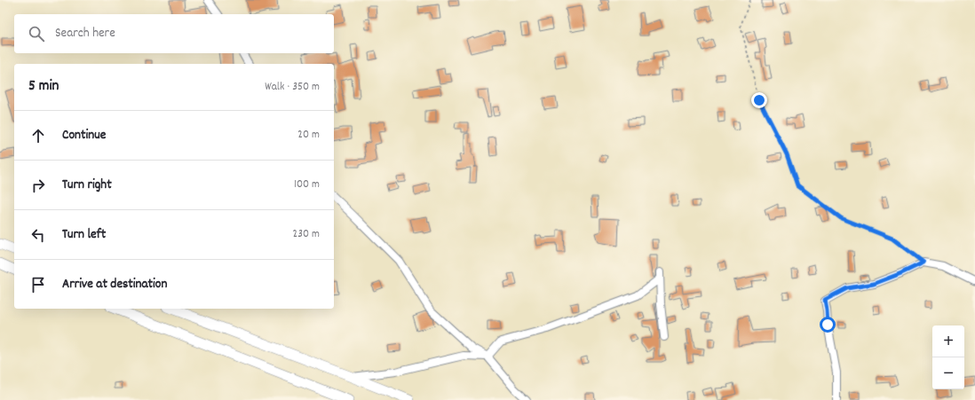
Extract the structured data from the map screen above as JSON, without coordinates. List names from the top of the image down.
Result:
{
  "page": {
    "search": "Search here",
    "heading": ["5 min", "Walk · 350 m"],
    "list": [
      ["Continue", "20 m"],
      ["Turn right", "100 m"],
      ["Turn left", "230 m"],
      "Arrive at destination"
    ],
    "map_buttons": ["+", "−"]
  }
}
